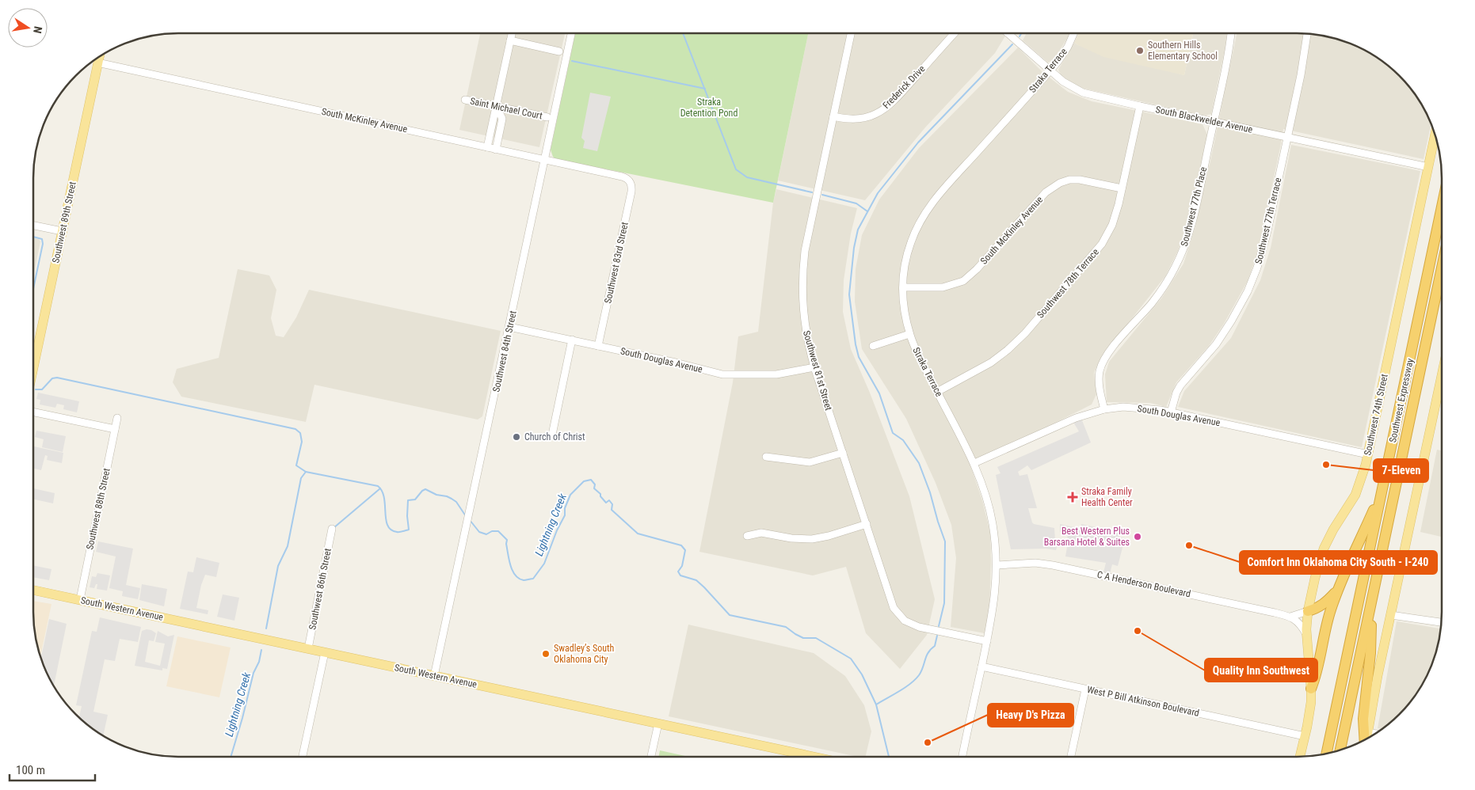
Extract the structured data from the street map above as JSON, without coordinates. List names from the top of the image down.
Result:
{
  "streets": {
    "highway": ["Southwest Expressway"],
    "main road": ["Southwest 89th Street", "Southwest 74th Street", "South Western Avenue"],
    "street": [
      "Straka Terrace",
      "Frederick Drive",
      "Saint Michael Court",
      "South Blackwelder Avenue",
      "South McKinley Avenue",
      "Southwest 77th Place",
      "Southwest 77th Terrace",
      "Southwest 83rd Street",
      "Southwest 78th Terrace",
      "Southwest 84th Street",
      "South Douglas Avenue",
      "Southwest 81st Street",
      "Southwest 88th Street",
      "C A Henderson Boulevard",
      "Southwest 86th Street",
      "West P Bill Atkinson Boulevard"
    ]
  },
  "crossings": [
    ["Straka Terrace", "South Blackwelder Avenue"],
    ["Straka Terrace", "South McKinley Avenue"],
    ["Straka Terrace", "Southwest 78th Terrace"],
    ["Straka Terrace", "South Douglas Avenue"],
    ["Straka Terrace", "Southwest 81st Street"],
    ["Straka Terrace", "C A Henderson Boulevard"],
    ["Straka Terrace", "West P Bill Atkinson Boulevard"],
    ["Frederick Drive", "Southwest 81st Street"],
    ["South Blackwelder Avenue", "Southwest 77th Place"],
    ["South Blackwelder Avenue", "Southwest 77th Terrace"],
    ["South Blackwelder Avenue", "Southwest 78th Terrace"],
    ["South Blackwelder Avenue", "Southwest 74th Street"],
    ["South McKinley Avenue", "Southwest 89th Street"],
    ["South McKinley Avenue", "Southwest 83rd Street"],
    ["South McKinley Avenue", "Southwest 78th Terrace"],
    ["South McKinley Avenue", "Southwest 84th Street"],
    ["Southwest 77th Place", "South Douglas Avenue"],
    ["Southwest 77th Terrace", "South Douglas Avenue"],
    ["Southwest 83rd Street", "South Douglas Avenue"],
    ["Southwest 84th Street", "South Douglas Avenue"],
    ["Southwest 84th Street", "South Western Avenue"],
    ["South Douglas Avenue", "Southwest 81st Street"],
    ["South Douglas Avenue", "Southwest 74th Street"],
    ["Southwest 74th Street", "C A Henderson Boulevard"],
    ["Southwest 74th Street", "West P Bill Atkinson Boulevard"],
    ["Southwest 88th Street", "South Western Avenue"],
    ["Southwest 86th Street", "South Western Avenue"]
  ],
  "water": ["Lightning Creek"],
  "parks": ["Straka Detention Pond"],
  "places": {
    "other": [
      "Southern Hills Elementary School",
      "Church of Christ",
      "7-Eleven",
      "Best Western Plus Barsana Hotel & Suites",
      "Comfort Inn Oklahoma City South - I-240",
      "Quality Inn Southwest",
      "Swadley’s South Oklahoma City",
      "Heavy D's Pizza"
    ],
    "health": ["Straka Family Health Center"]
  },
  "scale_bar": "100 m",
  "north": "right"
}
